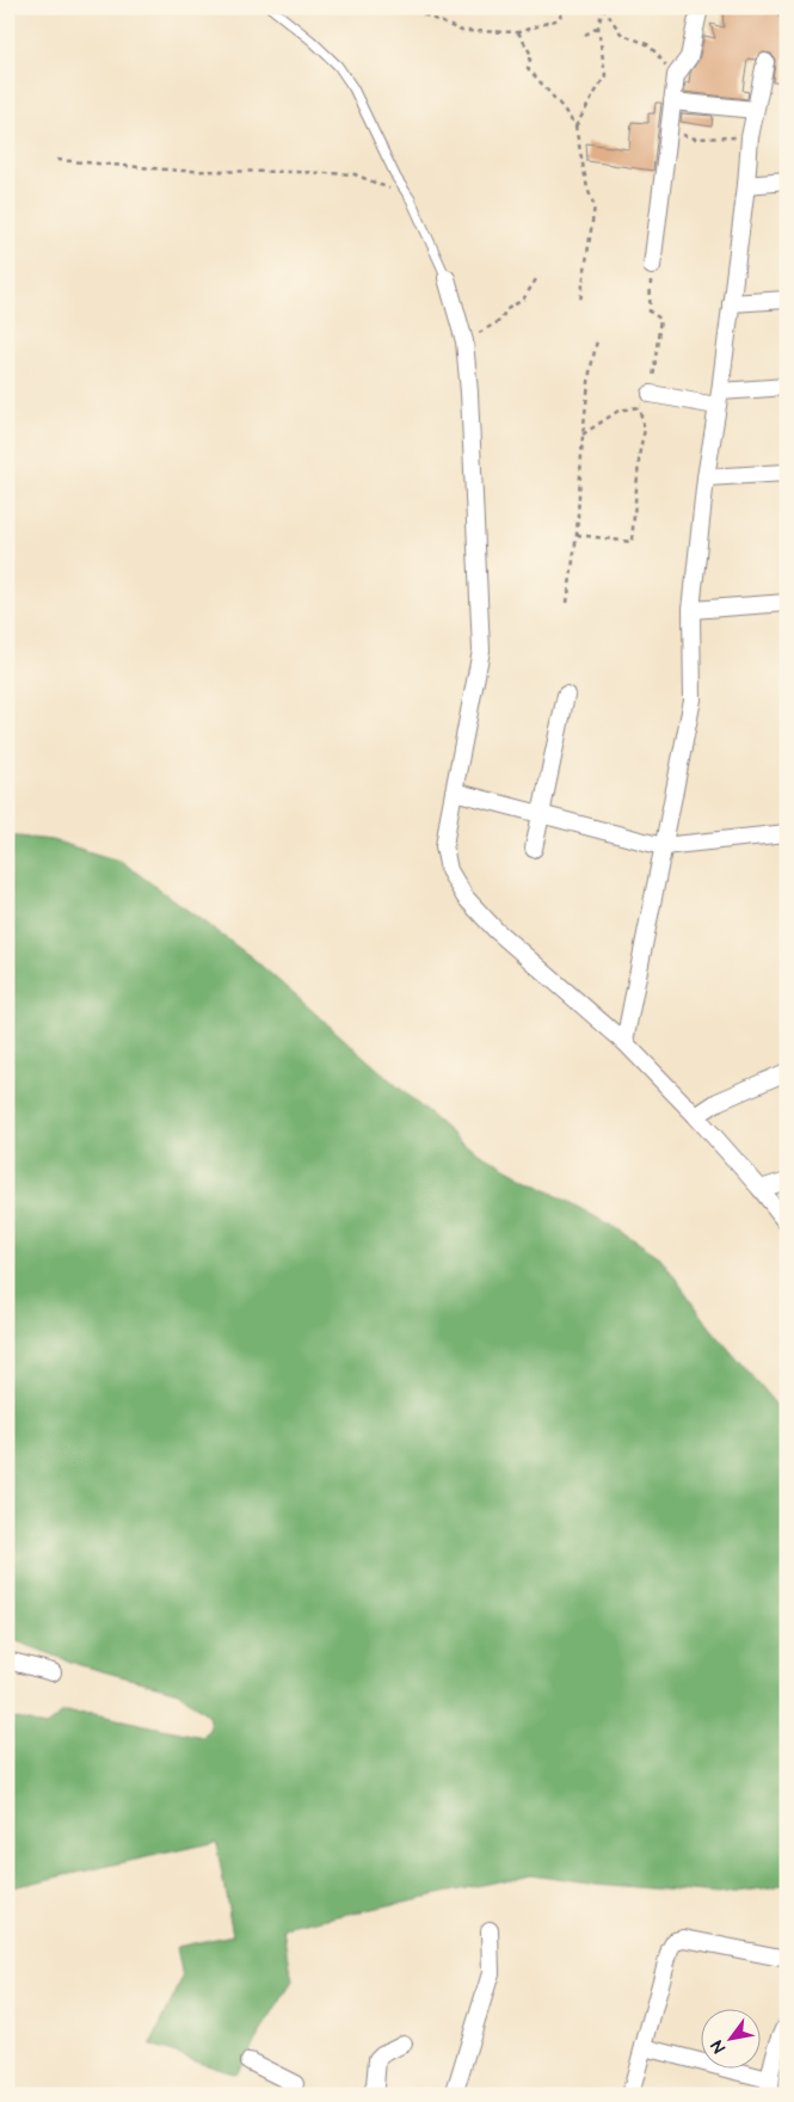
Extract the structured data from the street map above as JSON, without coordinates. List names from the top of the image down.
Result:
{
  "north": "bottom left"
}
